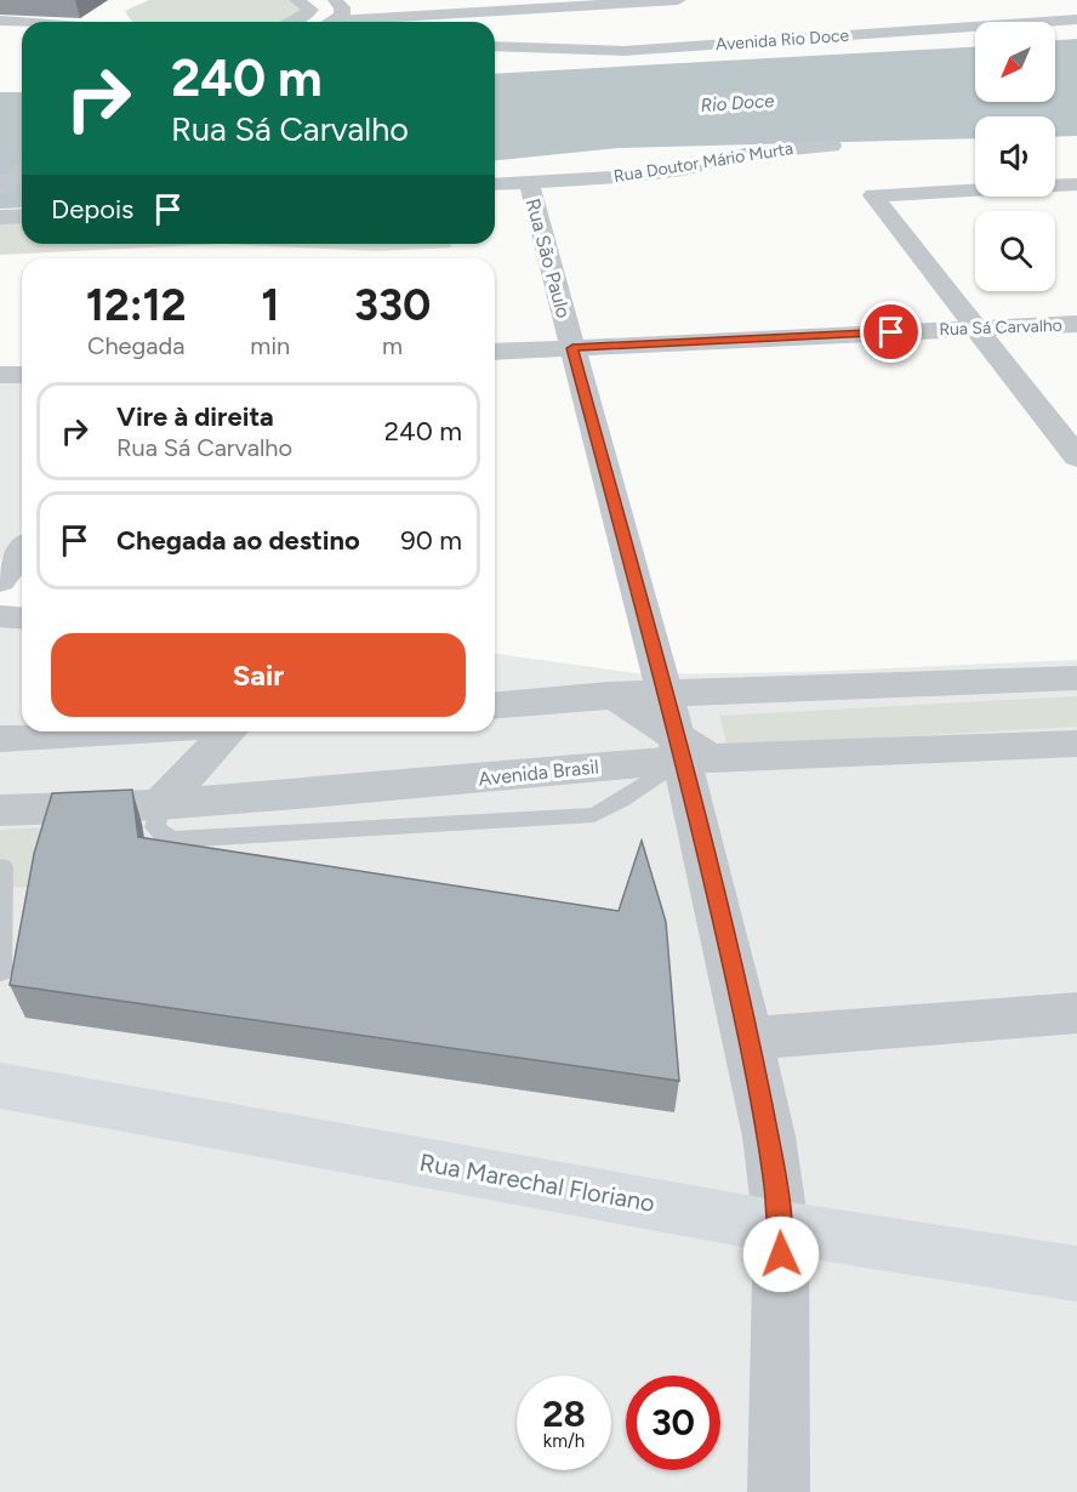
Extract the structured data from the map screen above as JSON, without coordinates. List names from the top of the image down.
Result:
{
  "streets": {
    "main road": ["Rua Marechal Floriano"],
    "street": [
      "Avenida Rio Doce",
      "Rua Doutor Mário Murta",
      "Rua São Paulo",
      "Rua Sá Carvalho",
      "Avenida Brasil"
    ]
  },
  "crossings": [
    ["Rua Doutor Mário Murta", "Rua São Paulo"],
    ["Rua São Paulo", "Rua Sá Carvalho"],
    ["Rua São Paulo", "Avenida Brasil"],
    ["Rua São Paulo", "Rua Marechal Floriano"]
  ],
  "water": ["Rio Doce"],
  "north": "bottom left",
  "page": {
    "turn": ["240 m", "Rua Sá Carvalho"],
    "then": "Depois",
    "eta": [
      "12:12",
      "Chegada",
      "1",
      "min",
      "330",
      "m"
    ],
    "list": [
      {
        "name": "Vire à direita",
        "note": "Rua Sá Carvalho",
        "value": "240 m"
      },
      {
        "name": "Chegada ao destino",
        "value": "90 m"
      }
    ],
    "buttons": "Sair",
    "speed": "28 km/h",
    "limit": "30"
  }
}
